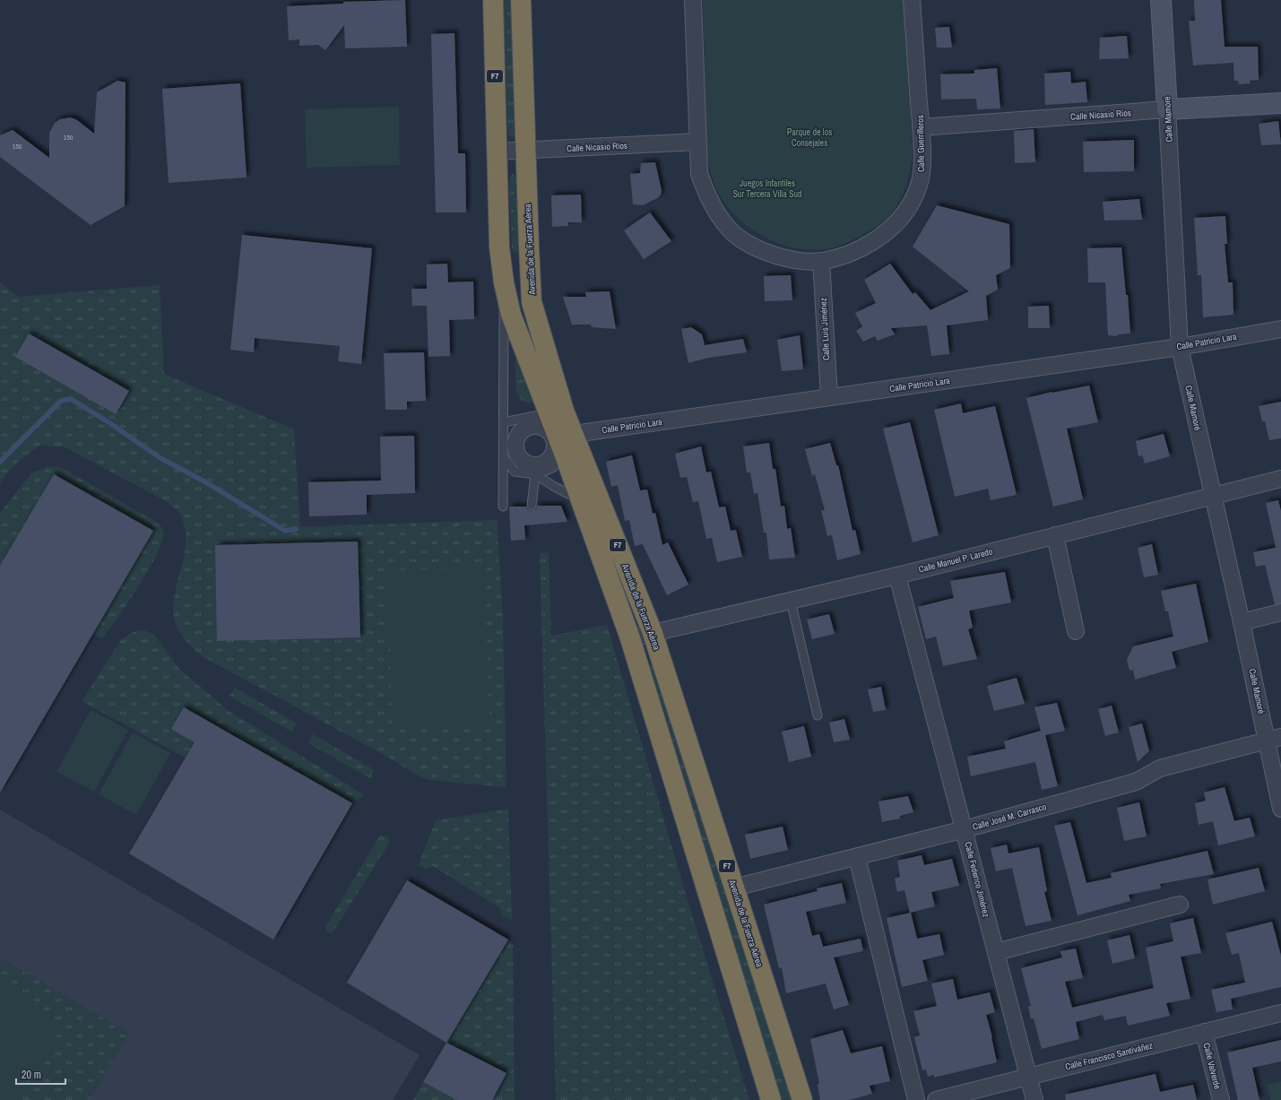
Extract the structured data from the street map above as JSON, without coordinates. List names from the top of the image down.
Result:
{
  "streets": {
    "highway": ["F7", "Avenida de la Fuerza Aérea"],
    "street": [
      "Calle Nicasio Ríos",
      "Calle Mamoré",
      "Calle Guerrilleros",
      "Calle Luis Jiménez",
      "Calle Patricio Lara",
      "Calle Manuel P. Laredo",
      "Calle José M. Carrasco",
      "Calle Federico Jiménez",
      "Calle Francisco Santiváñez",
      "Calle Valverde"
    ]
  },
  "crossings": [
    ["Calle Nicasio Ríos", "Calle Mamoré"],
    ["Calle Nicasio Ríos", "Calle Guerrilleros"],
    ["Calle Nicasio Ríos", "Avenida de la Fuerza Aérea"],
    ["Calle Mamoré", "Calle Patricio Lara"],
    ["Calle Mamoré", "Calle Manuel P. Laredo"],
    ["Calle Mamoré", "Calle José M. Carrasco"],
    ["Calle Guerrilleros", "Calle Luis Jiménez"],
    ["Avenida de la Fuerza Aérea", "Calle Patricio Lara"],
    ["Avenida de la Fuerza Aérea", "Calle Manuel P. Laredo"],
    ["Avenida de la Fuerza Aérea", "Calle José M. Carrasco"],
    ["Calle Luis Jiménez", "Calle Patricio Lara"],
    ["Calle Manuel P. Laredo", "Calle Federico Jiménez"],
    ["Calle José M. Carrasco", "Calle Federico Jiménez"],
    ["Calle Federico Jiménez", "Calle Francisco Santiváñez"],
    ["Calle Francisco Santiváñez", "Calle Valverde"]
  ],
  "parks": ["Parque de los Consejales", "Juegos Infantiles Sur Tercera Villa Sud"],
  "house_numbers": ["150", "150"],
  "scale_bar": "20 m"
}
